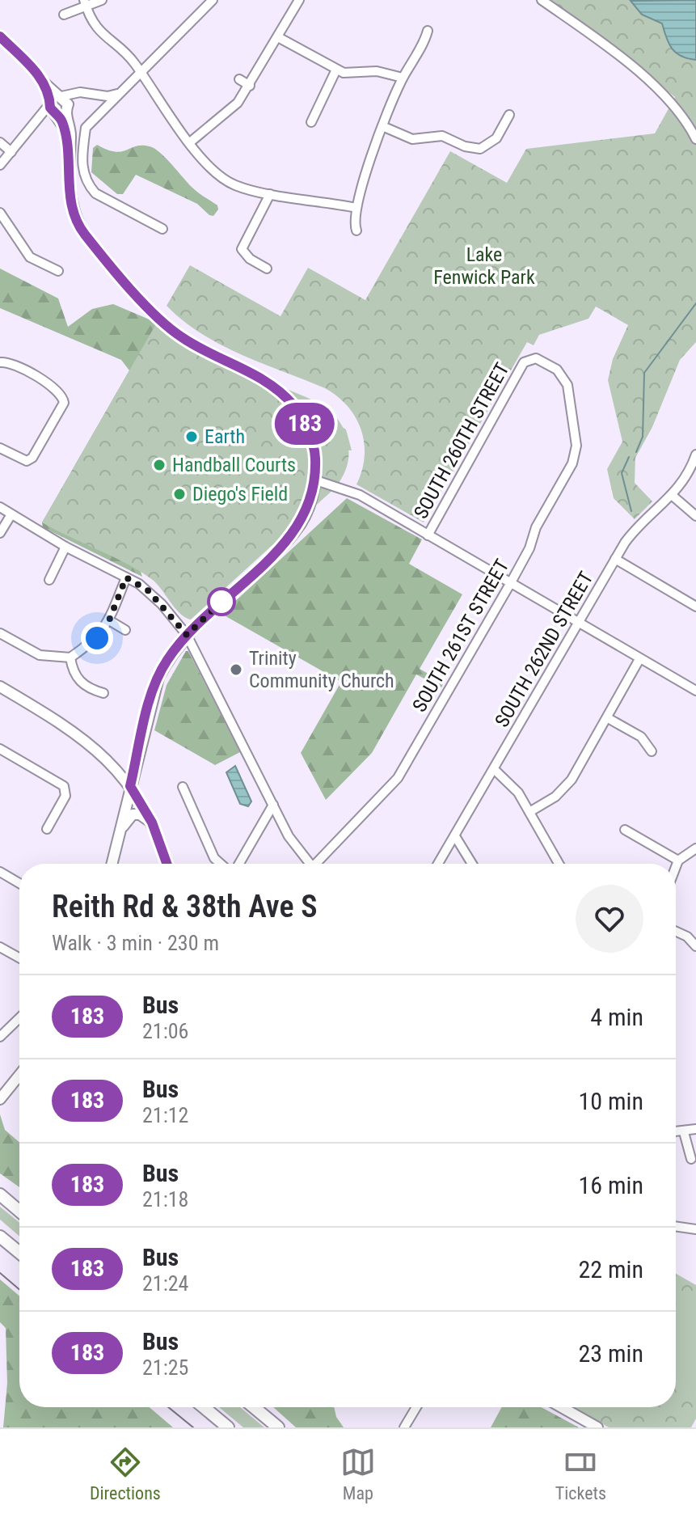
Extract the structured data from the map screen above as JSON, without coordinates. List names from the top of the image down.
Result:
{
  "streets": {
    "street": ["SOUTH 260TH STREET", "SOUTH 261ST STREET", "SOUTH 262ND STREET"]
  },
  "crossings": [
    ["SOUTH 260TH STREET", "SOUTH 261ST STREET"]
  ],
  "parks": ["Lake Fenwick Park"],
  "places": [
    "Earth",
    "Handball Courts",
    "Diego's Field",
    "Trinity Community Church"
  ],
  "lines": ["bus line 183"],
  "page": {
    "on_map": "183",
    "heading": ["Reith Rd & 38th Ave S", "Walk · 3 min · 230 m"],
    "list": [
      {
        "mark": "183",
        "name": "Bus",
        "note": "21:06",
        "value": "4 min"
      },
      {
        "mark": "183",
        "name": "Bus",
        "note": "21:12",
        "value": "10 min"
      },
      {
        "mark": "183",
        "name": "Bus",
        "note": "21:18",
        "value": "16 min"
      },
      {
        "mark": "183",
        "name": "Bus",
        "note": "21:24",
        "value": "22 min"
      },
      {
        "mark": "183",
        "name": "Bus",
        "note": "21:25",
        "value": "23 min"
      }
    ],
    "tabs": ["Directions", "Map", "Tickets"]
  }
}
